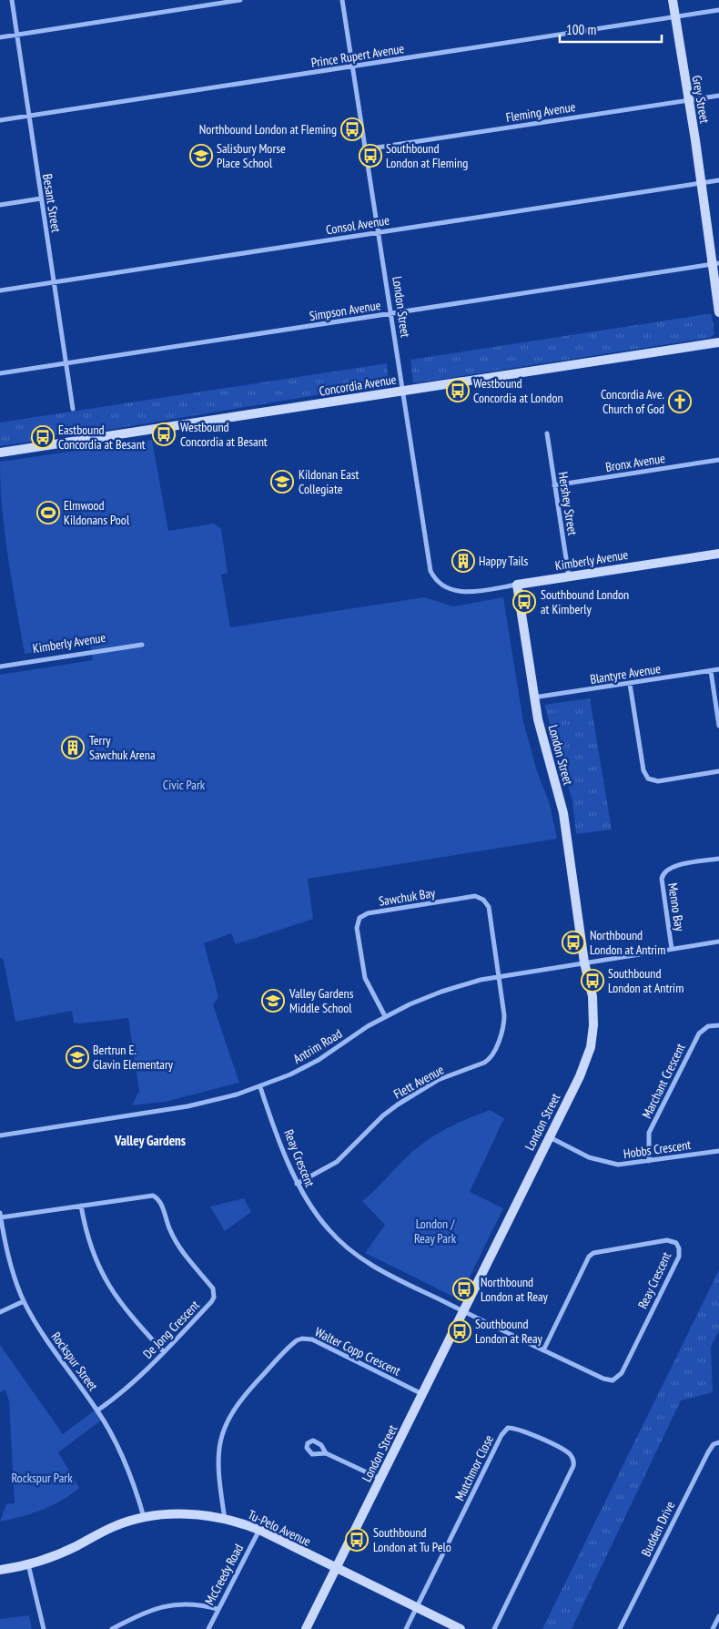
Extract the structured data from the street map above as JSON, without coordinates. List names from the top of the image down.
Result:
{
  "streets": {
    "street": [
      "Prince Rupert Avenue",
      "Grey Street",
      "Fleming Avenue",
      "Besant Street",
      "Consol Avenue",
      "London Street",
      "Simpson Avenue",
      "Concordia Avenue",
      "Bronx Avenue",
      "Hershey Street",
      "Kimberly Avenue",
      "Blantyre Avenue",
      "Sawchuk Bay",
      "Menno Bay",
      "Antrim Road",
      "Marchant Crescent",
      "Flett Avenue",
      "Hobbs Crescent",
      "Reay Crescent",
      "De Jong Crescent",
      "Walter Copp Crescent",
      "Rockspur Street",
      "Mutchmor Close",
      "Tu-Pelo Avenue",
      "Budden Drive",
      "McCreedy Road"
    ]
  },
  "crossings": [
    ["Prince Rupert Avenue", "Grey Street"],
    ["Prince Rupert Avenue", "Besant Street"],
    ["Prince Rupert Avenue", "London Street"],
    ["Grey Street", "Fleming Avenue"],
    ["Grey Street", "Consol Avenue"],
    ["Grey Street", "Simpson Avenue"],
    ["Fleming Avenue", "London Street"],
    ["Besant Street", "Consol Avenue"],
    ["Besant Street", "Simpson Avenue"],
    ["Consol Avenue", "London Street"],
    ["London Street", "Simpson Avenue"],
    ["London Street", "Concordia Avenue"],
    ["London Street", "Kimberly Avenue"],
    ["London Street", "Blantyre Avenue"],
    ["London Street", "Antrim Road"],
    ["London Street", "Hobbs Crescent"],
    ["London Street", "Reay Crescent"],
    ["London Street", "Walter Copp Crescent"],
    ["London Street", "Tu-Pelo Avenue"],
    ["Bronx Avenue", "Hershey Street"],
    ["Hershey Street", "Kimberly Avenue"],
    ["Sawchuk Bay", "Antrim Road"],
    ["Sawchuk Bay", "Flett Avenue"],
    ["Menno Bay", "Antrim Road"],
    ["Antrim Road", "Flett Avenue"],
    ["Antrim Road", "Reay Crescent"],
    ["Marchant Crescent", "Hobbs Crescent"],
    ["Flett Avenue", "Reay Crescent"],
    ["De Jong Crescent", "Rockspur Street"],
    ["Walter Copp Crescent", "Tu-Pelo Avenue"],
    ["Rockspur Street", "Tu-Pelo Avenue"],
    ["Mutchmor Close", "Tu-Pelo Avenue"],
    ["Tu-Pelo Avenue", "McCreedy Road"]
  ],
  "districts": ["Valley Gardens"],
  "parks": ["Civic Park", "London / Reay Park", "Rockspur Park"],
  "places": {
    "bus stop": [
      "Northbound London at Fleming",
      "Southbound London at Fleming",
      "Westbound Concordia at London",
      "Westbound Concordia at Besant",
      "Eastbound Concordia at Besant",
      "Southbound London at Kimberly",
      "Northbound London at Antrim",
      "Southbound London at Antrim",
      "Northbound London at Reay",
      "Southbound London at Reay",
      "Southbound London at Tu Pelo"
    ],
    "school or university": [
      "Salisbury Morse Place School",
      "Kildonan East Collegiate",
      "Valley Gardens Middle School",
      "Bertrun E. Glavin Elementary"
    ],
    "church": ["Concordia Ave. Church of God"],
    "sports": ["Elmwood Kildonans Pool"],
    "building": ["Happy Tails", "Terry Sawchuk Arena"]
  },
  "scale_bar": "100 m"
}
